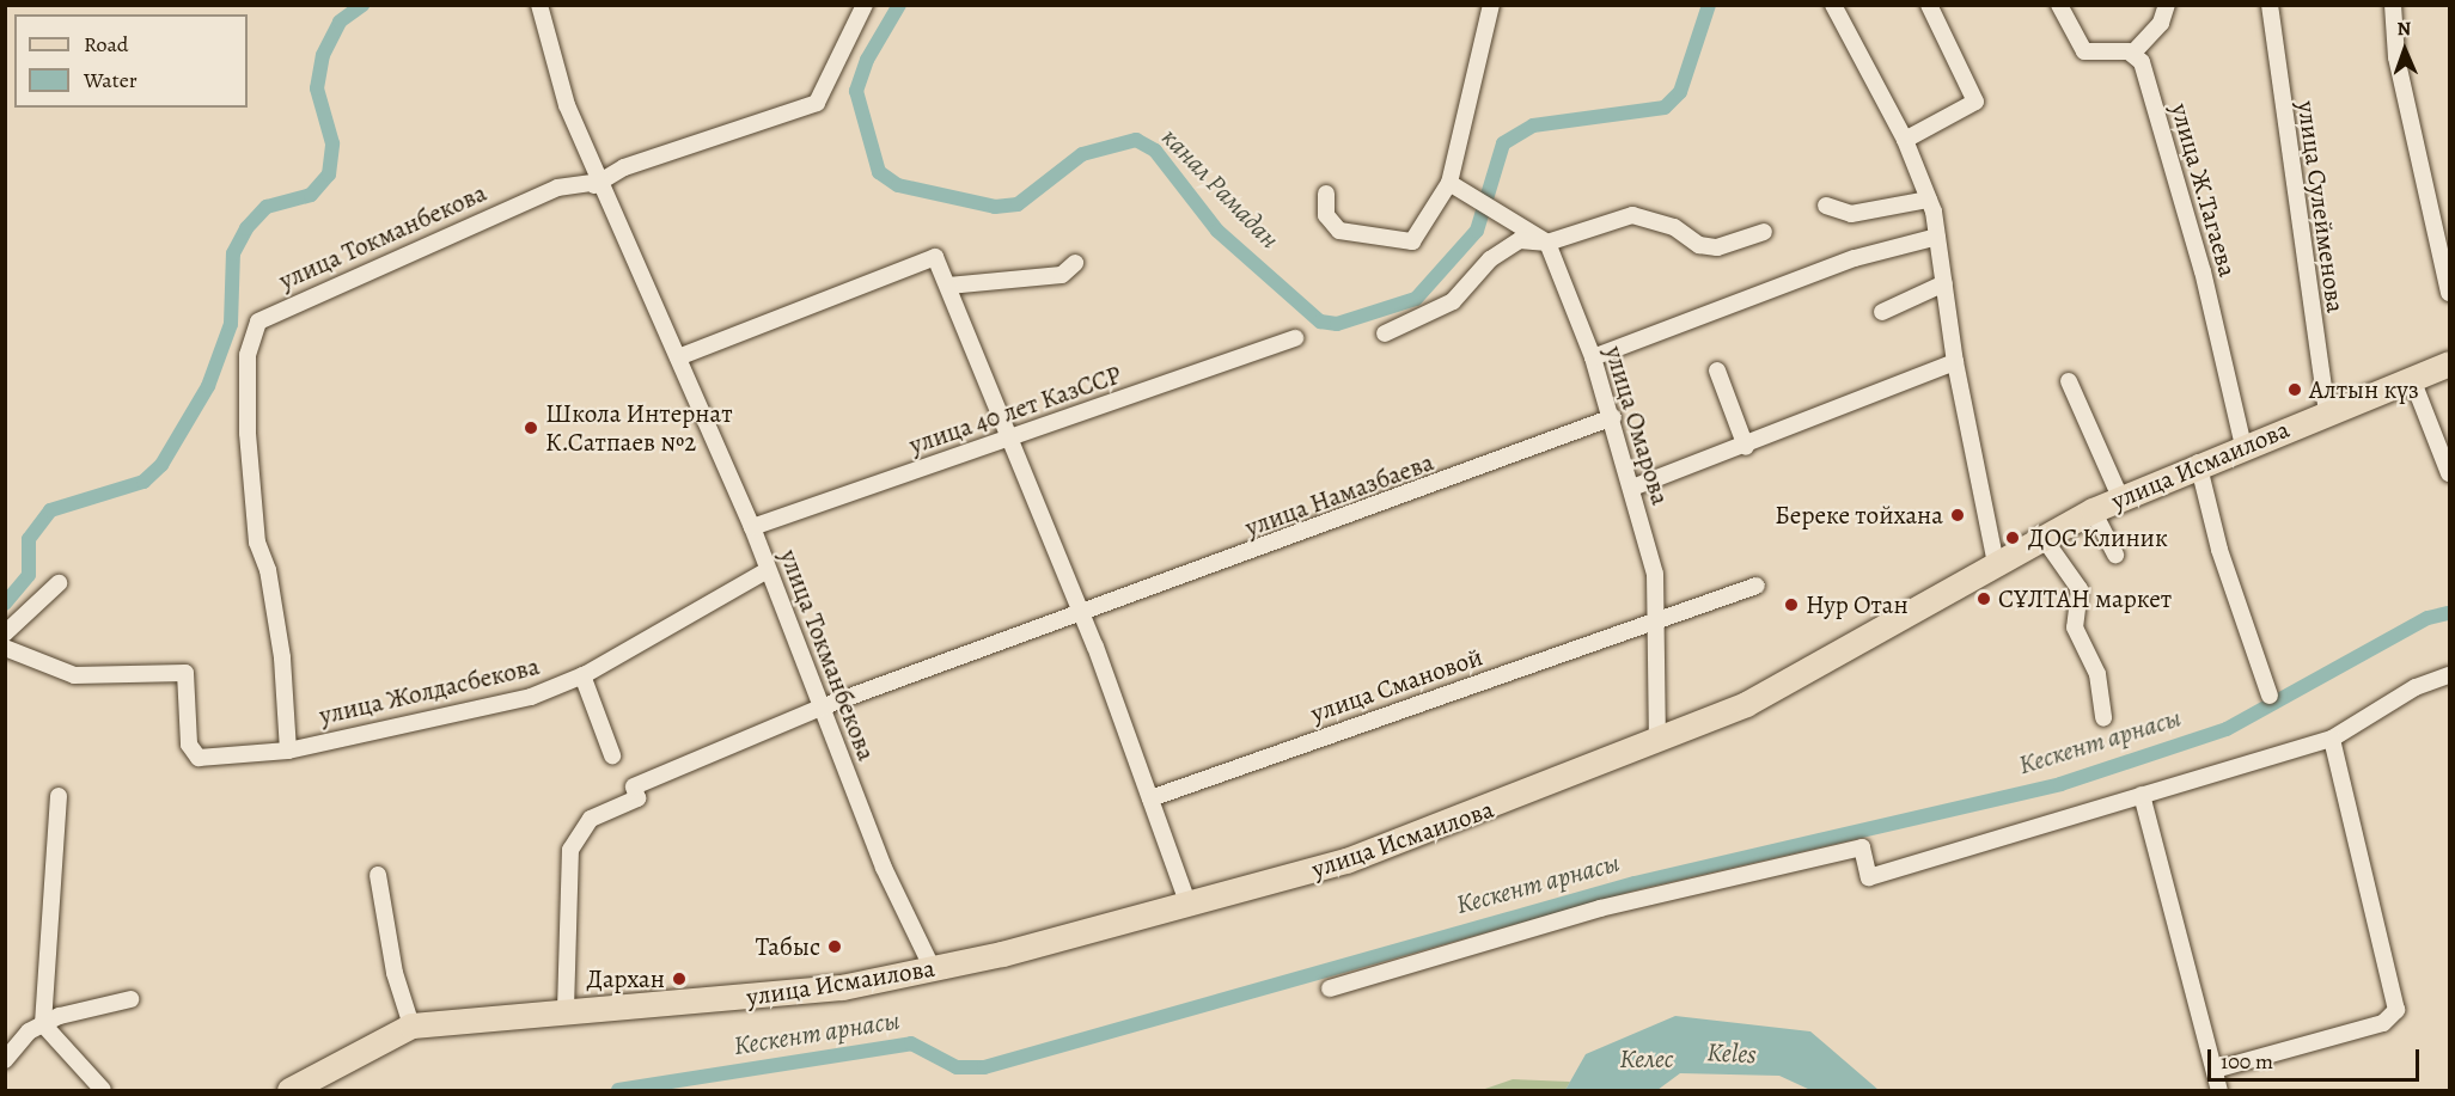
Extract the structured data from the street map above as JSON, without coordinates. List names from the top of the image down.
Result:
{
  "streets": {
    "main road": ["улица Исмаилова"],
    "street": [
      "улица Ж.Тагаева",
      "улица Сулейменова",
      "улица Токманбекова",
      "улица 40 лет КазССР",
      "улица Омарова",
      "улица Намазбаева",
      "улица Смановой",
      "улица Жолдасбекова"
    ]
  },
  "crossings": [
    ["улица Ж.Тагаева", "улица Исмаилова"],
    ["улица Сулейменова", "улица Исмаилова"],
    ["улица Токманбекова", "улица 40 лет КазССР"],
    ["улица Токманбекова", "улица Исмаилова"],
    ["улица Токманбекова", "улица Намазбаева"],
    ["улица Токманбекова", "улица Жолдасбекова"],
    ["улица Омарова", "улица Исмаилова"],
    ["улица Омарова", "улица Намазбаева"],
    ["улица Омарова", "улица Смановой"],
    ["улица Исмаилова", "улица Намазбаева"]
  ],
  "water": [
    "канал Рамадан",
    "Кескент арнасы",
    "Keles",
    "Келес"
  ],
  "places": [
    "Алтын күз",
    "Школа Интернат К.Сатпаев №2",
    "Береке тойхана",
    "ДОС Клиник",
    "СҰЛТАН маркет",
    "Нур Отан",
    "Табыс",
    "Дархан"
  ],
  "legend": ["Road", "Water"],
  "scale_bar": "100 m",
  "north": "top"
}
